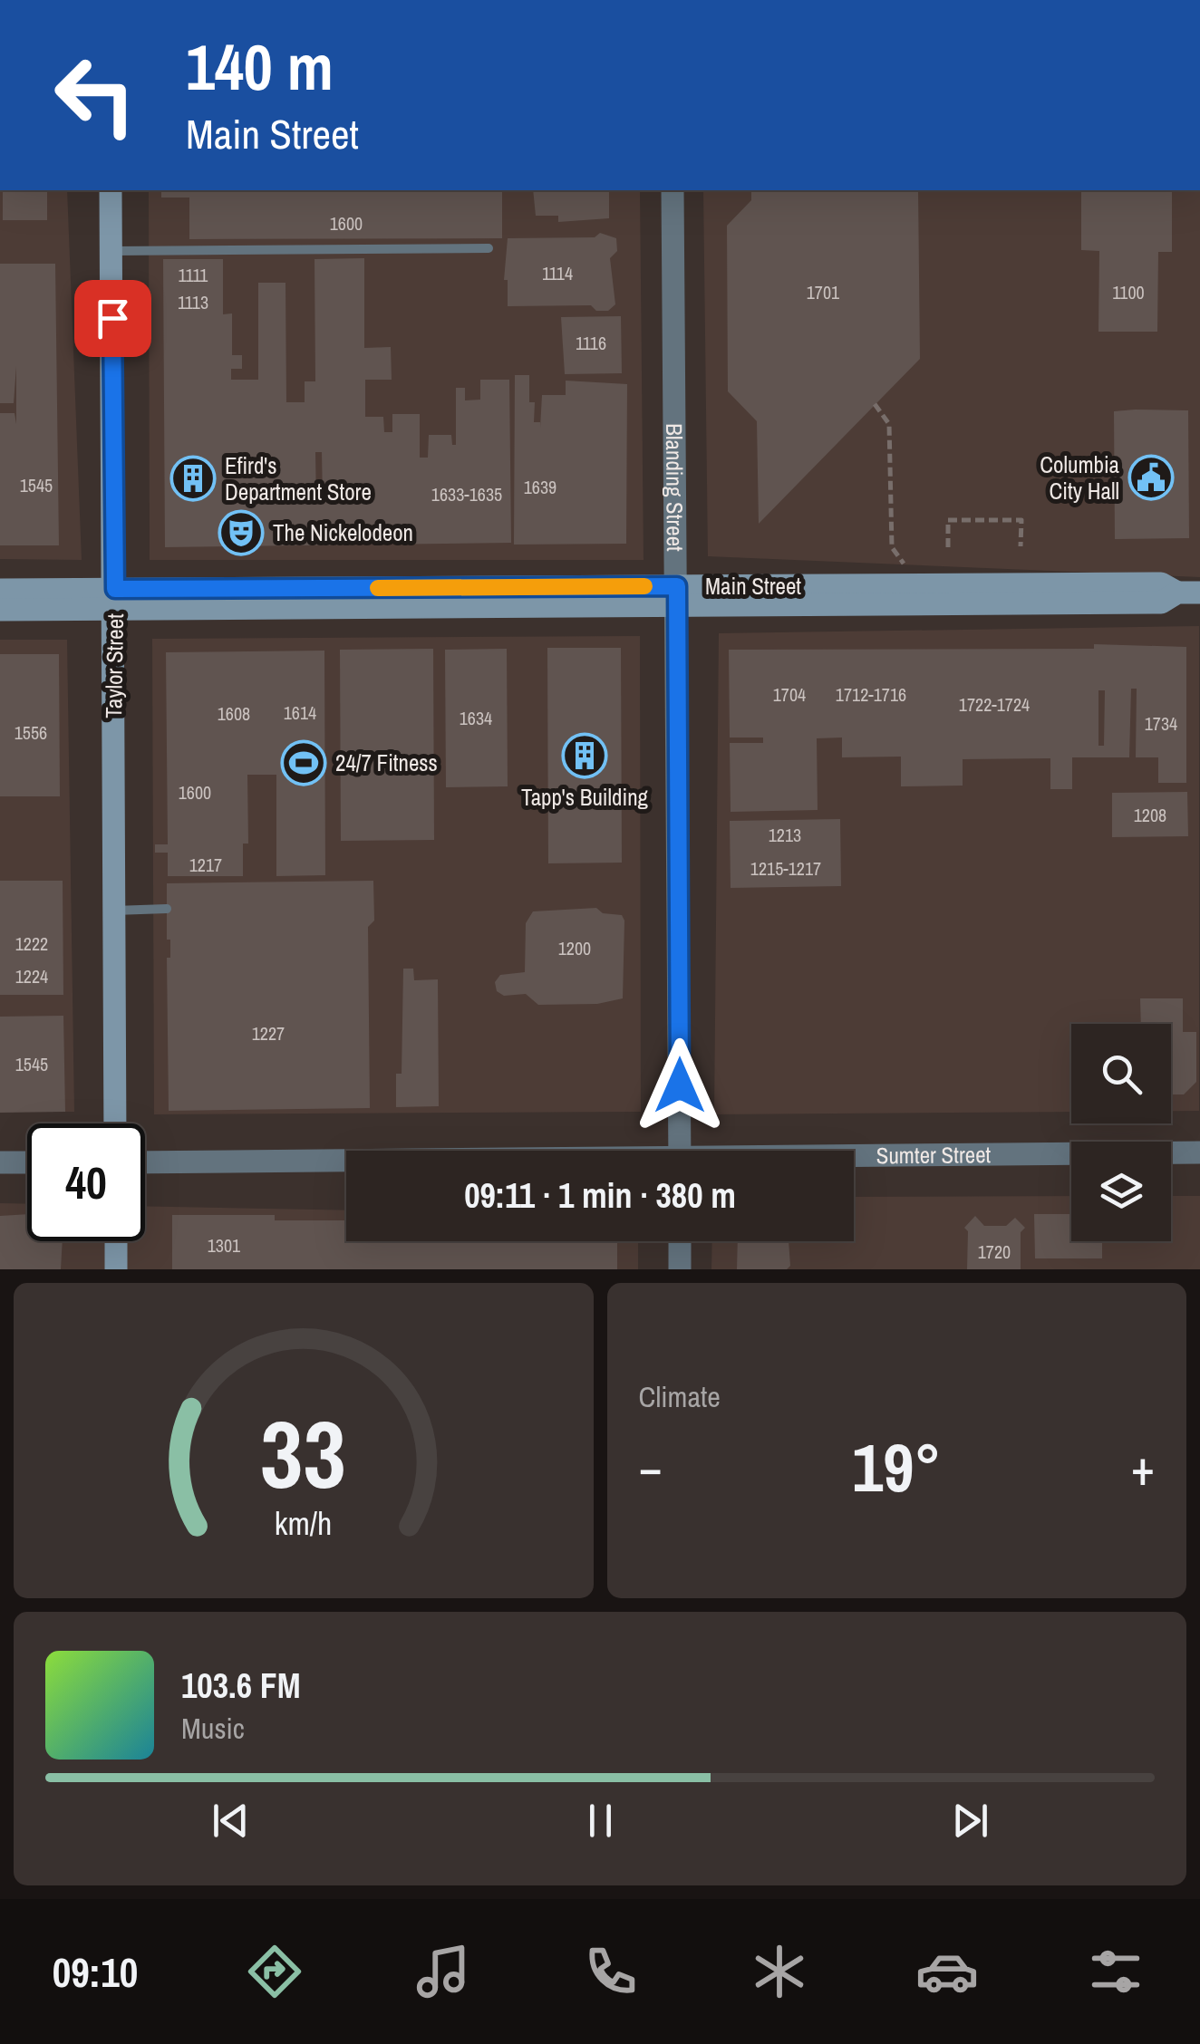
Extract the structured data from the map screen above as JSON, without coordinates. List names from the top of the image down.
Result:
{
  "streets": {
    "main road": ["Main Street", "Taylor Street"],
    "street": ["Blanding Street", "Sumter Street"]
  },
  "crossings": [
    ["Blanding Street", "Main Street"],
    ["Main Street", "Taylor Street"]
  ],
  "places": {
    "public building": ["Columbia City Hall"],
    "building": ["Efird's Department Store", "Tapp's Building"],
    "theatre": ["The Nickelodeon"],
    "sports": ["24/7 Fitness"]
  },
  "house_numbers": [
    "1600",
    "1114",
    "1111",
    "1701",
    "1100",
    "1113",
    "1116",
    "1545",
    "1639",
    "1633-1635",
    "1704",
    "1712-1716",
    "1722-1724",
    "1614",
    "1608",
    "1634",
    "1734",
    "1556",
    "1600",
    "1208",
    "1213",
    "1217",
    "1215-1217",
    "1222",
    "1200",
    "1224",
    "1227",
    "1545",
    "1301",
    "1720"
  ],
  "page": {
    "turn": ["140 m", "Main Street"],
    "limit": "40",
    "trip": "09:11 · 1 min · 380 m",
    "tile": "Climate",
    "heat": ["−", "19°", "+"],
    "song": ["103.6 FM", "Music"],
    "tabs": "09:10",
    "gauge": ["33", "km/h"]
  }
}
